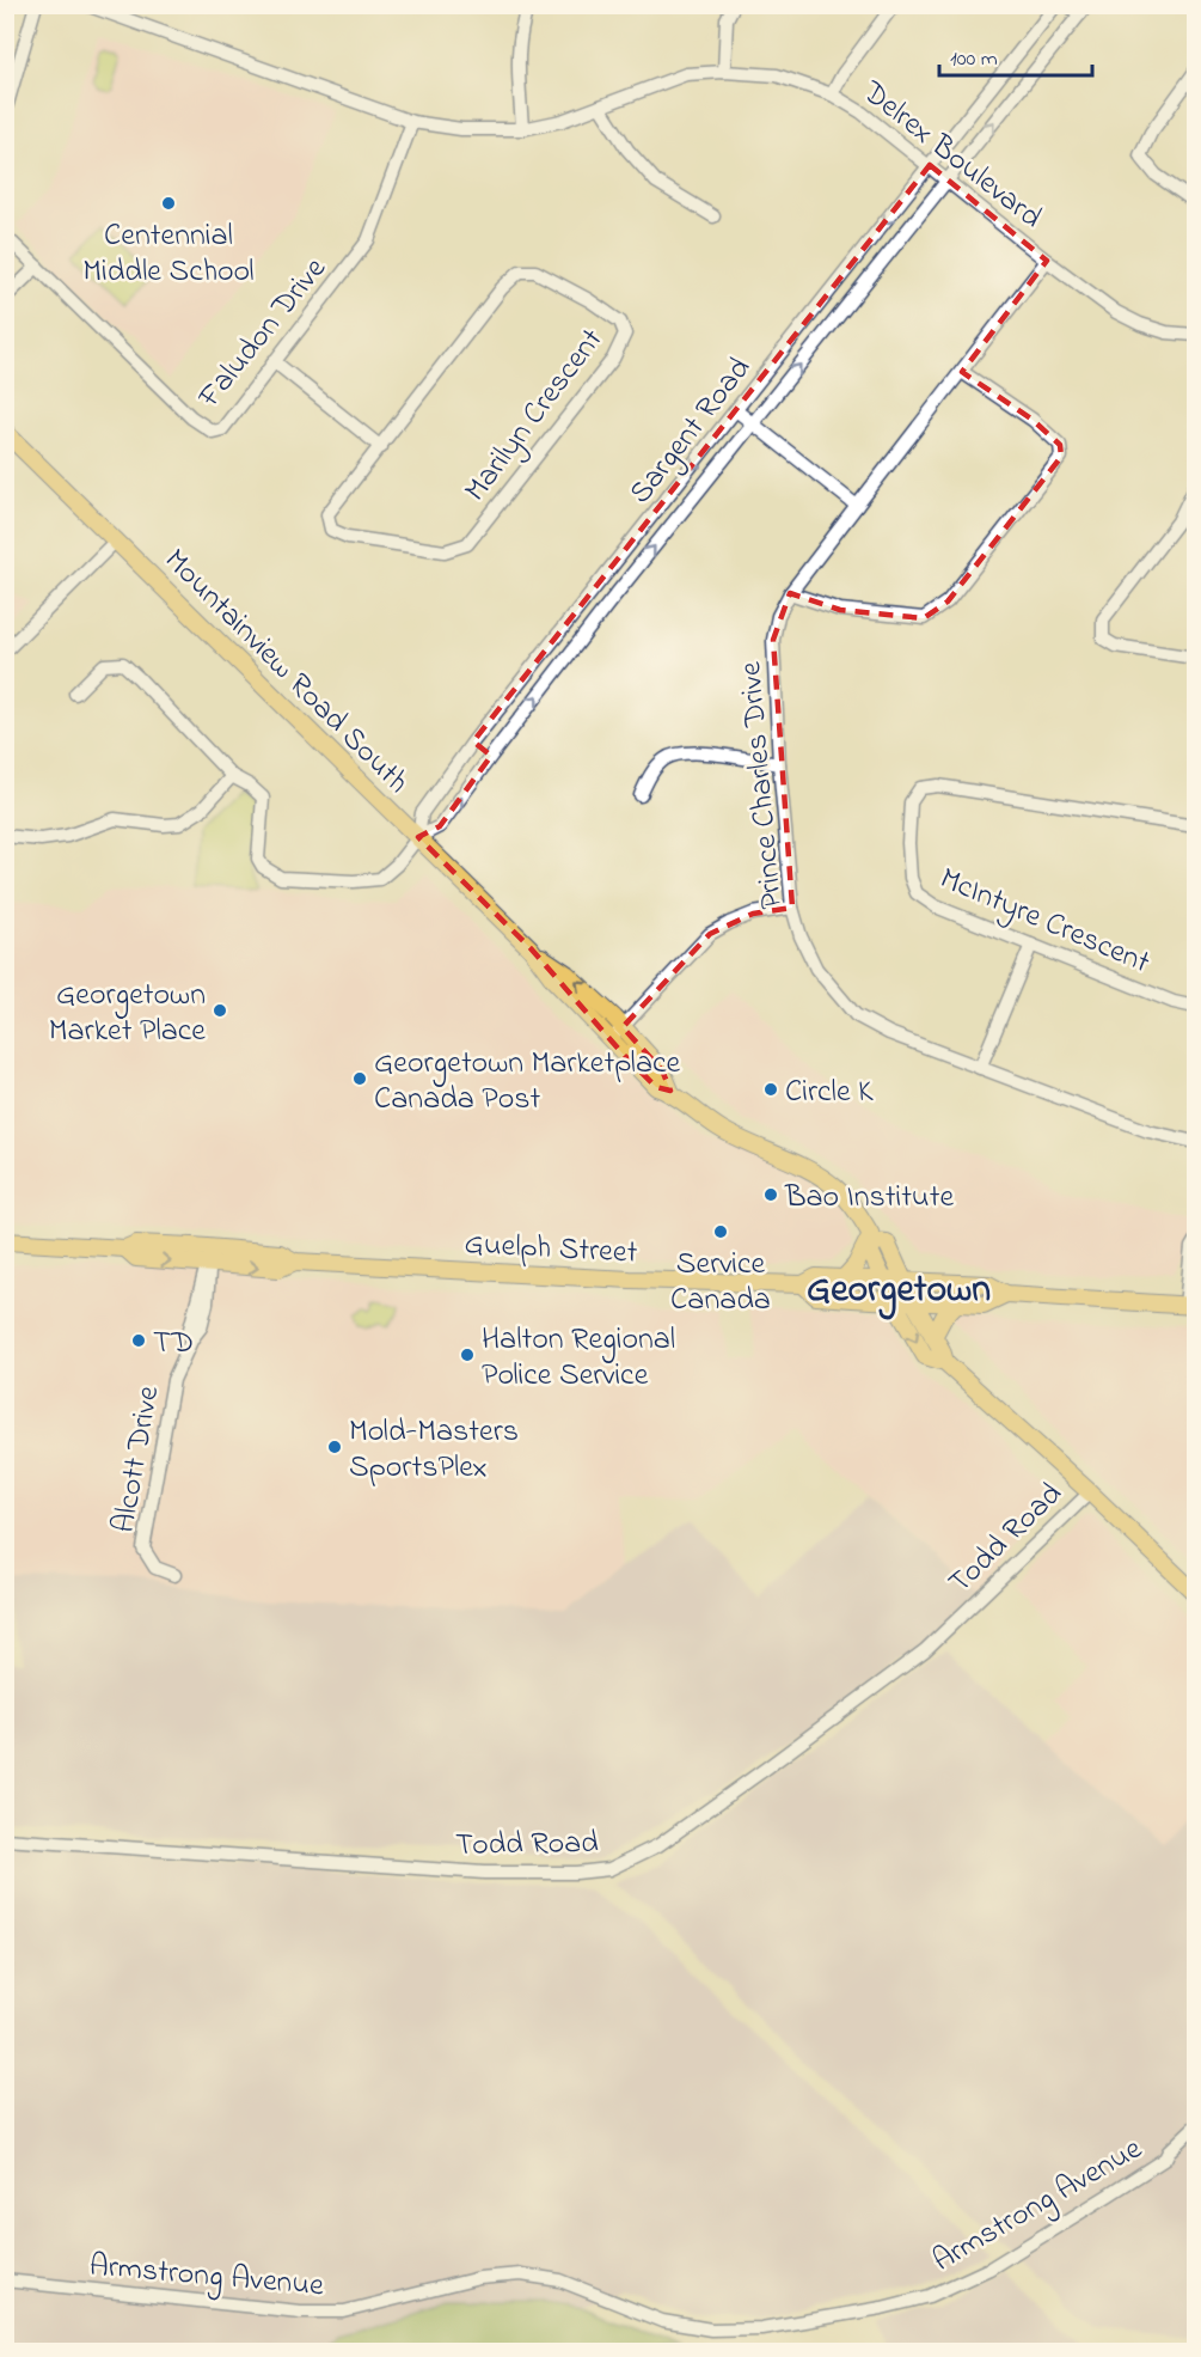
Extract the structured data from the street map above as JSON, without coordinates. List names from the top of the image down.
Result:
{
  "streets": {
    "main road": ["Mountainview Road South", "Guelph Street"],
    "street": [
      "Delrex Boulevard",
      "Faludon Drive",
      "Marilyn Crescent",
      "Sargent Road",
      "Prince Charles Drive",
      "McIntyre Crescent",
      "Alcott Drive",
      "Todd Road",
      "Armstrong Avenue"
    ]
  },
  "crossings": [
    ["Delrex Boulevard", "Faludon Drive"],
    ["Delrex Boulevard", "Sargent Road"],
    ["Delrex Boulevard", "Prince Charles Drive"],
    ["Sargent Road", "Mountainview Road South"],
    ["Mountainview Road South", "Guelph Street"],
    ["Guelph Street", "Alcott Drive"]
  ],
  "districts": ["Georgetown"],
  "places": [
    "Centennial Middle School",
    "Georgetown Market Place",
    "Georgetown Marketplace Canada Post",
    "Circle K",
    "Bao Institute",
    "Service Canada",
    "TD",
    "Halton Regional Police Service",
    "Mold-Masters SportsPlex"
  ],
  "scale_bar": "100 m"
}
